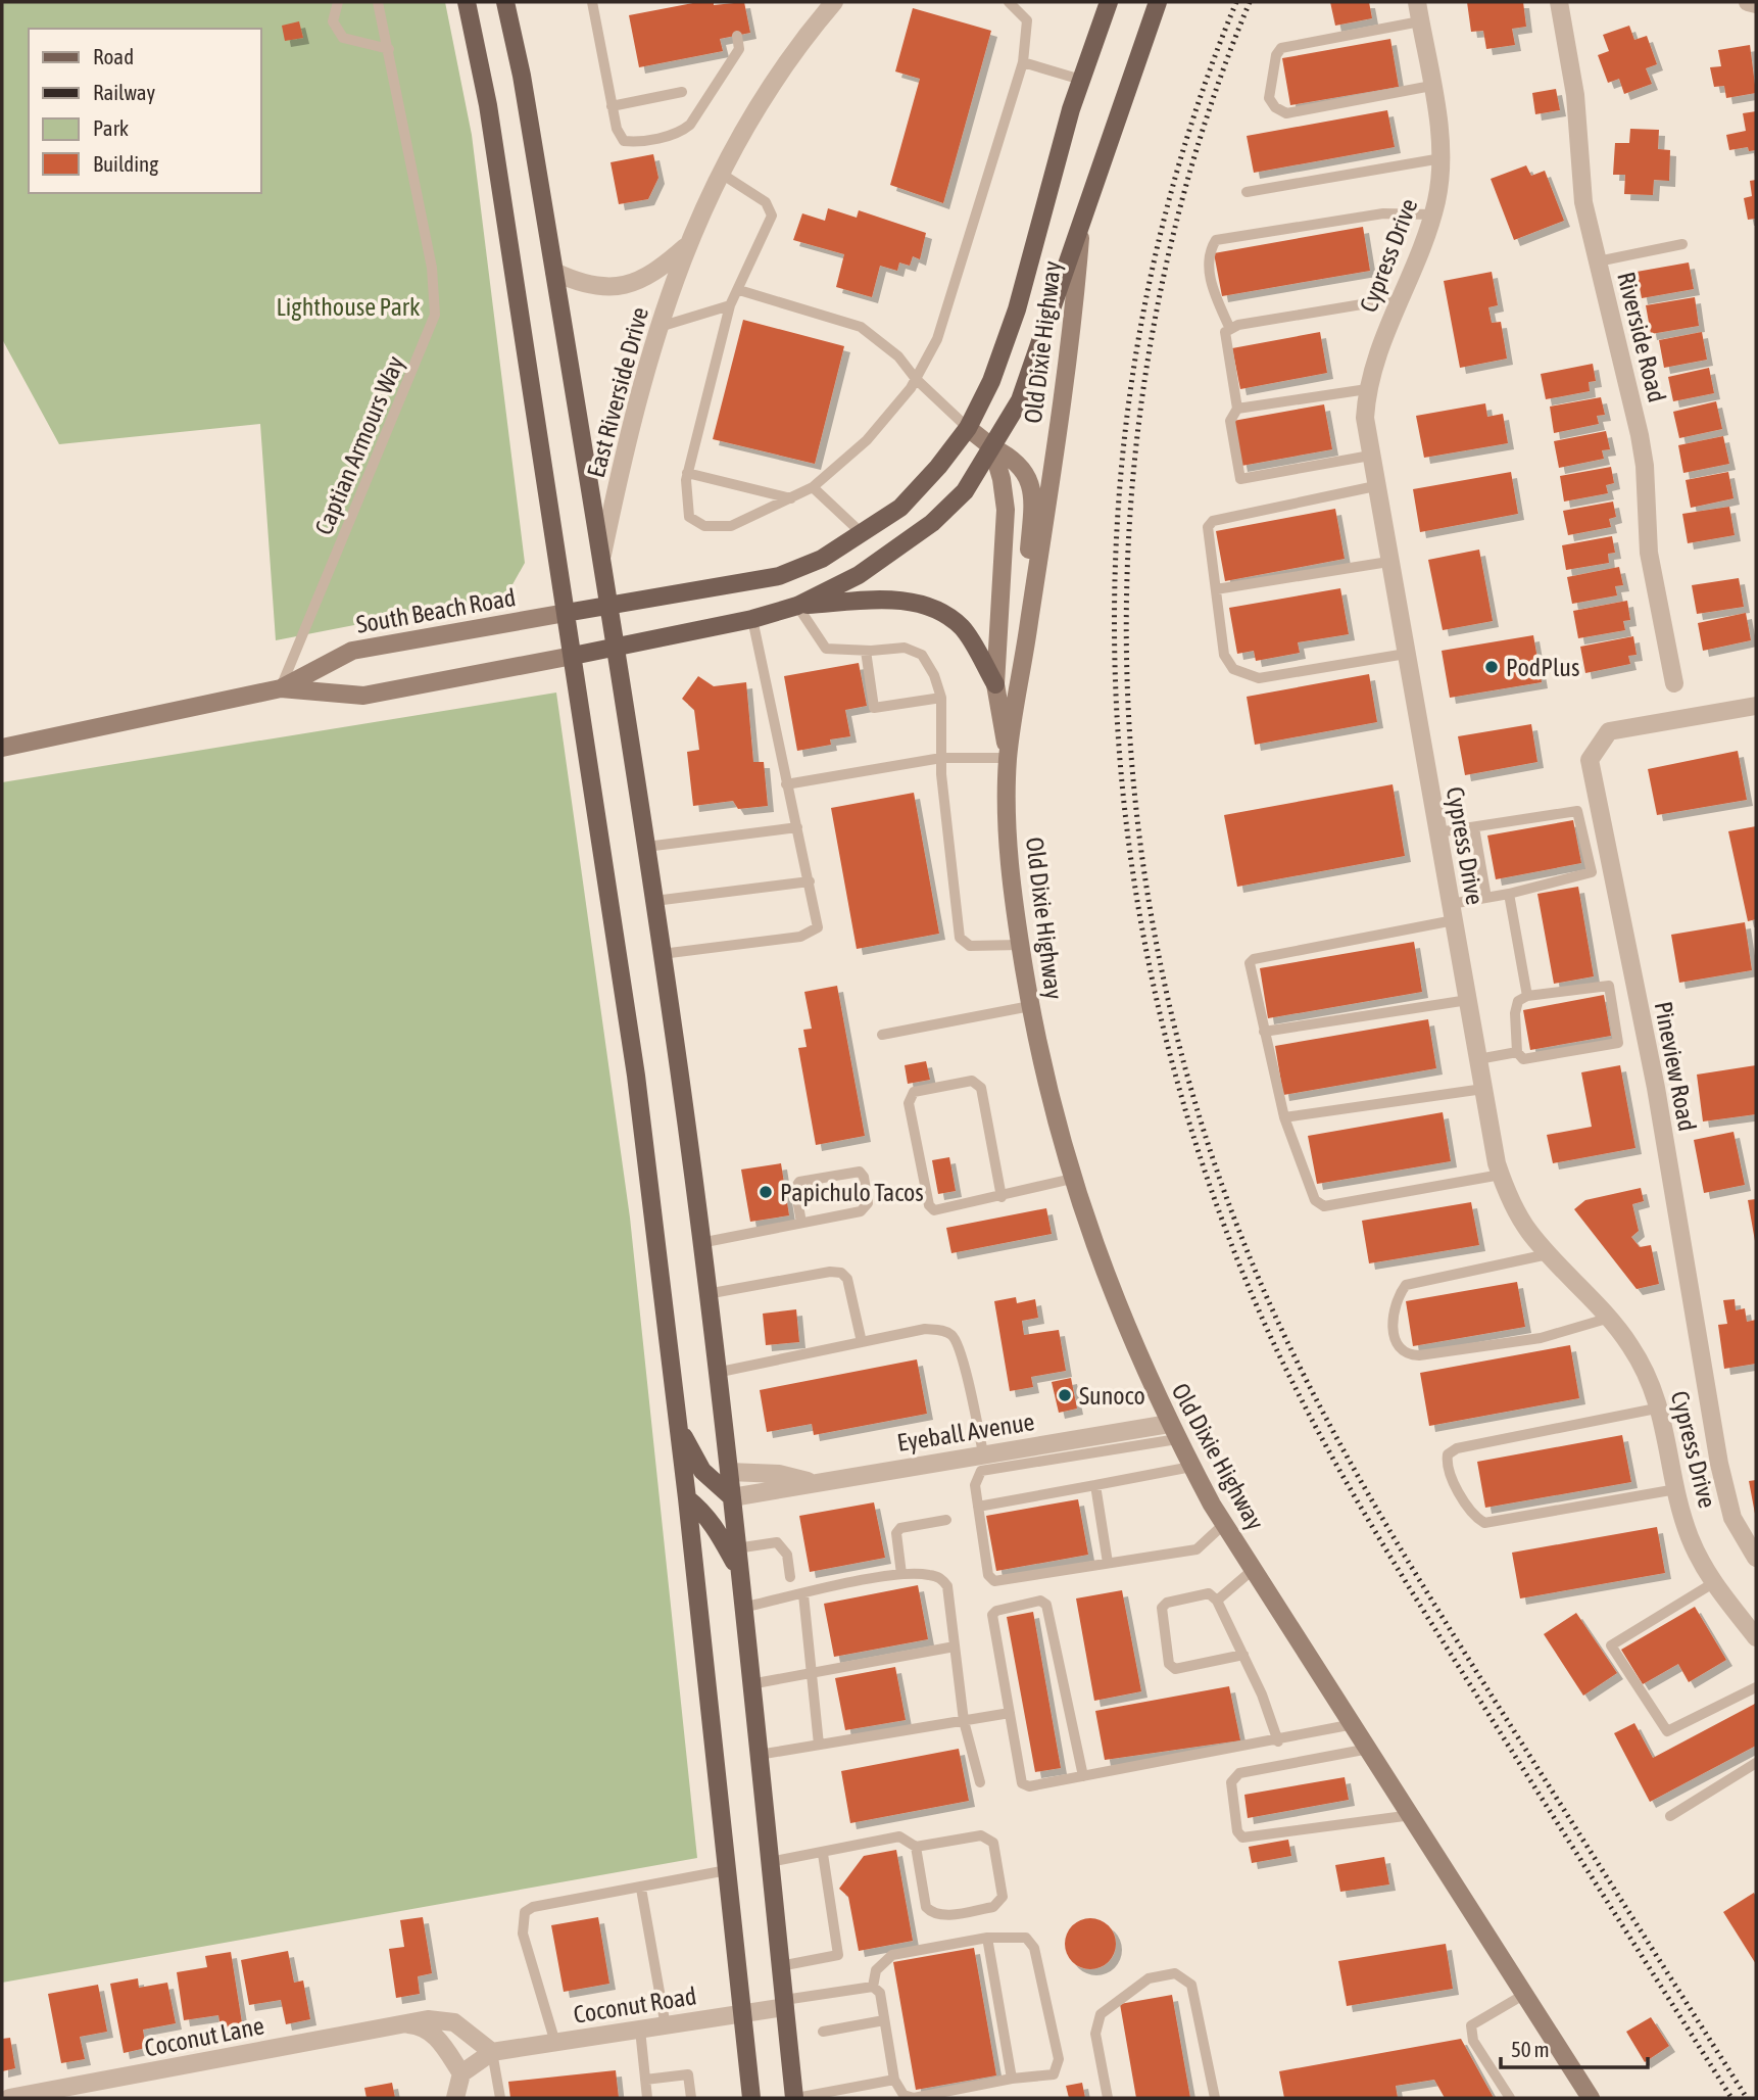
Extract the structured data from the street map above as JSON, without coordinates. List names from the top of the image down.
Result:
{
  "streets": {
    "main road": ["Old Dixie Highway"],
    "street": [
      "Cypress Drive",
      "Riverside Road",
      "East Riverside Drive",
      "South Beach Road",
      "Pineview Road",
      "Eyeball Avenue",
      "Coconut Road",
      "Coconut Lane"
    ],
    "lane": ["Captian Armours Way"]
  },
  "crossings": [
    ["Old Dixie Highway", "South Beach Road"],
    ["Old Dixie Highway", "Eyeball Avenue"],
    ["Captian Armours Way", "South Beach Road"],
    ["Coconut Road", "Coconut Lane"]
  ],
  "parks": ["Lighthouse Park"],
  "places": ["PodPlus", "Papichulo Tacos", "Sunoco"],
  "legend": [
    "Road",
    "Railway",
    "Park",
    "Building"
  ],
  "scale_bar": "50 m"
}
